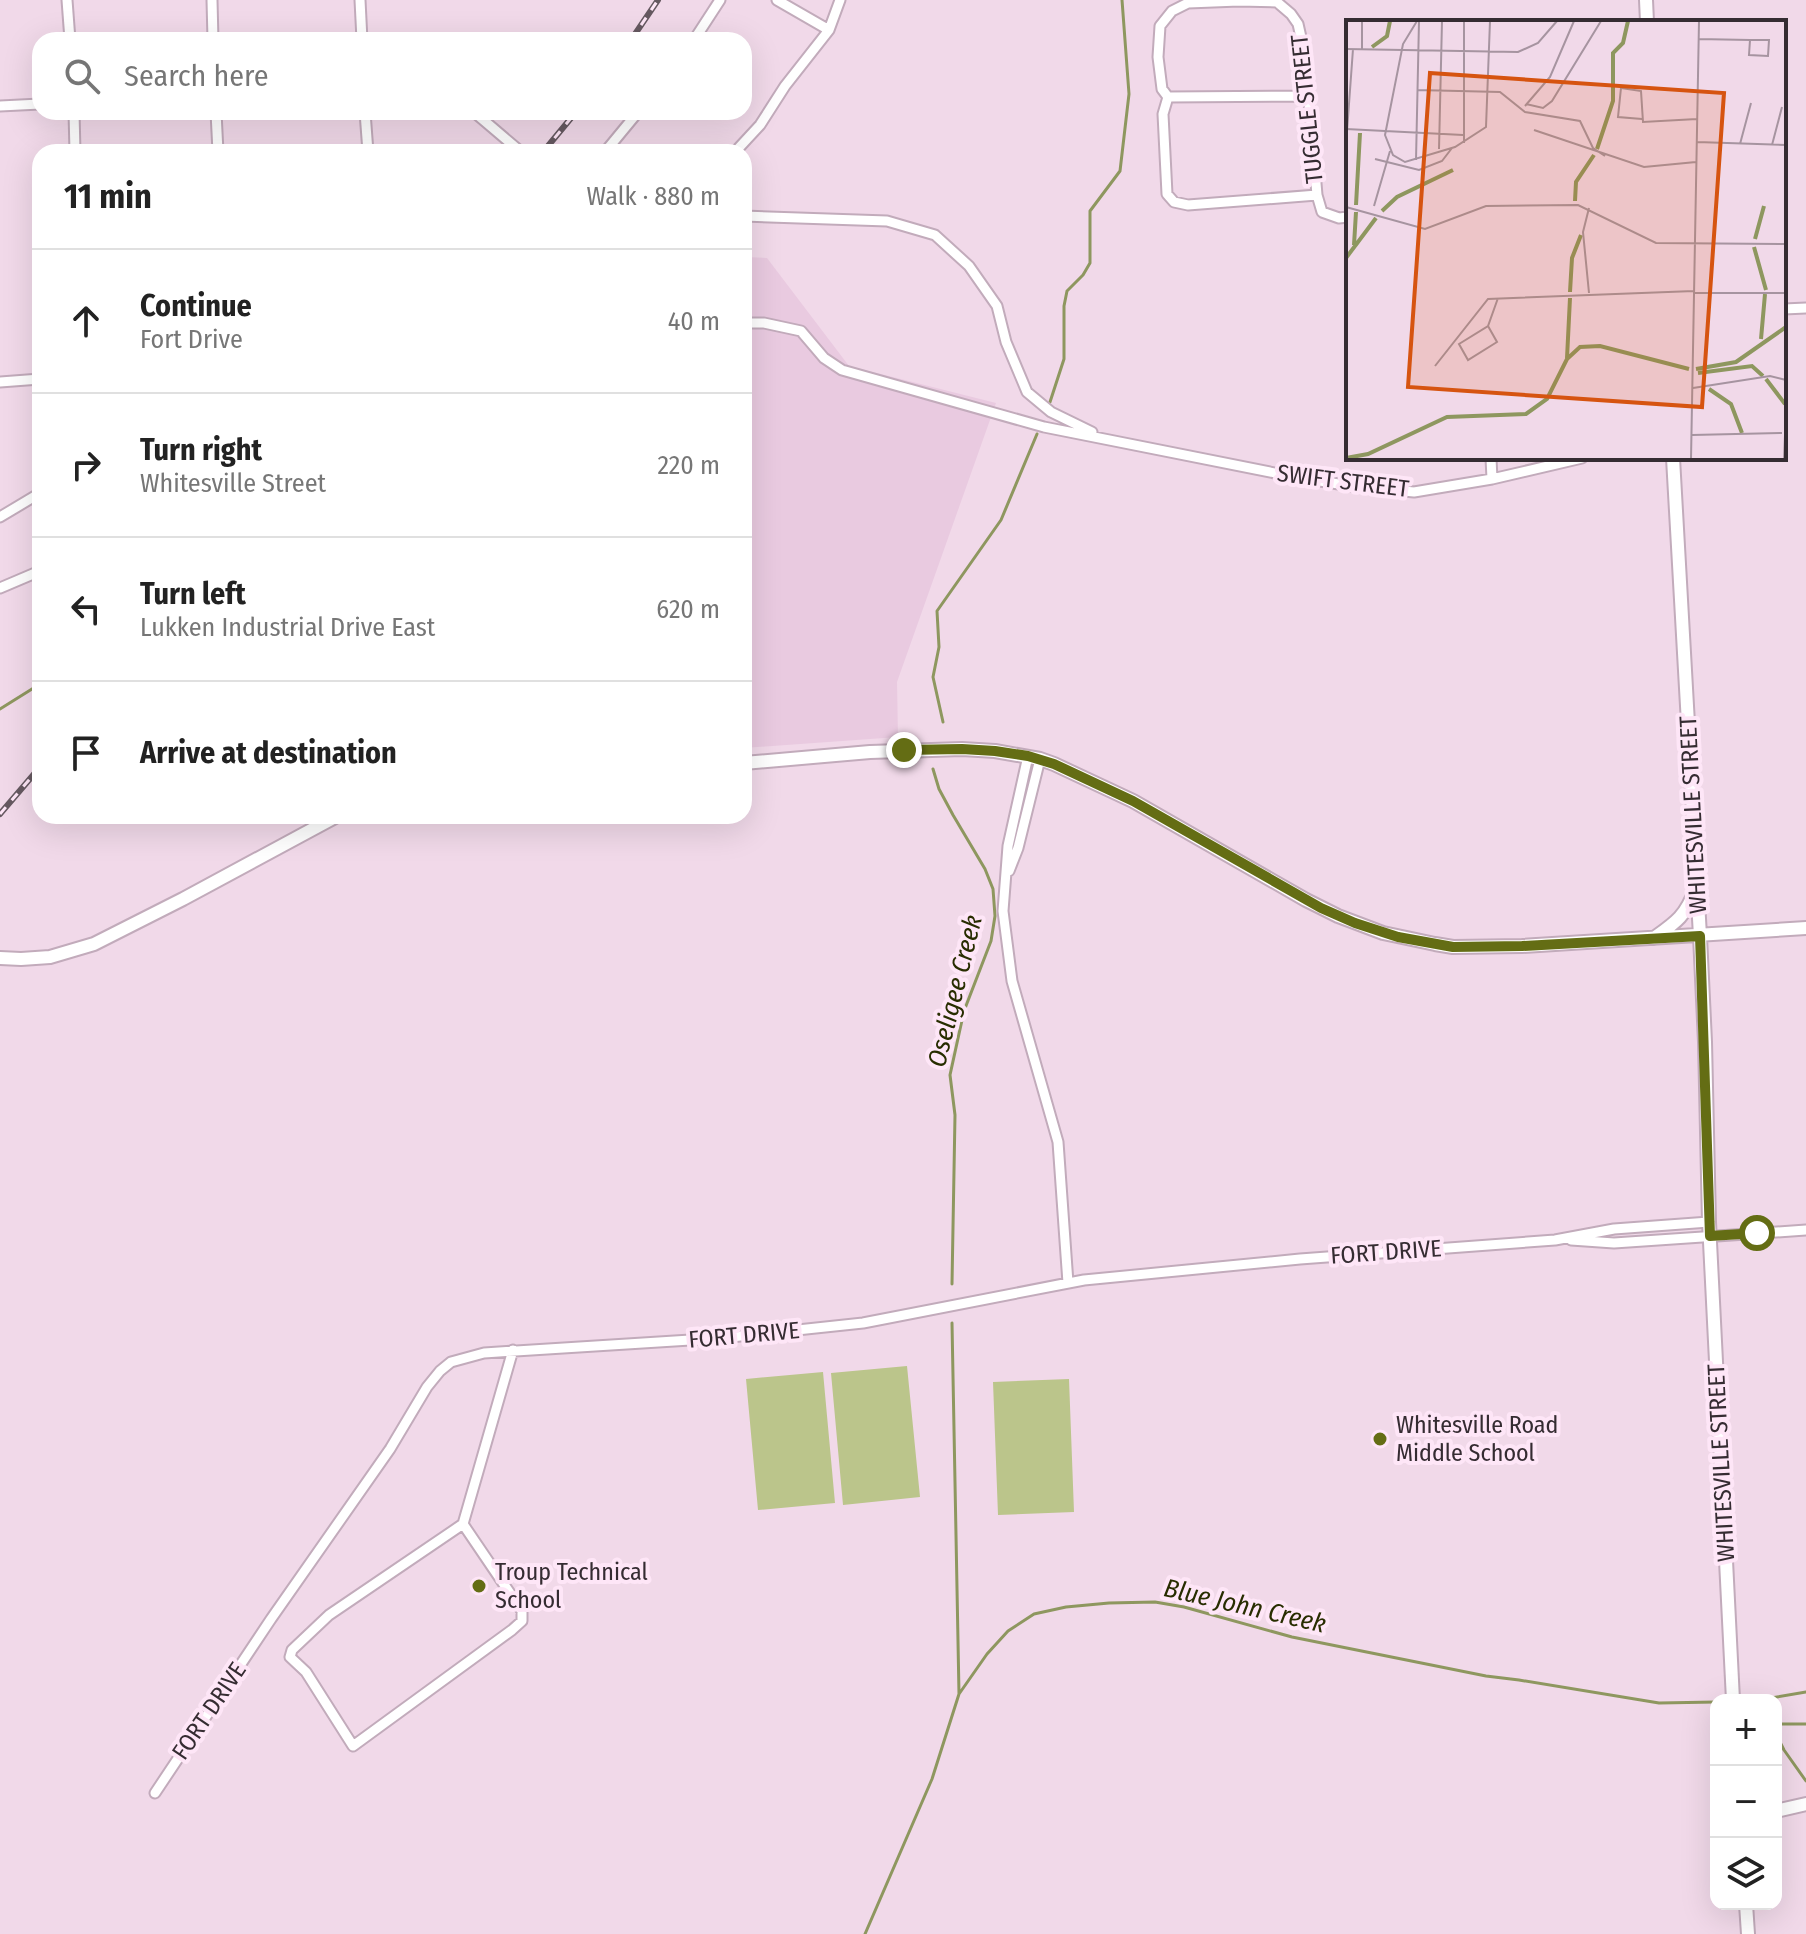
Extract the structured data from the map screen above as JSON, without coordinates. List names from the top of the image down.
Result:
{
  "streets": {
    "main road": ["WHITESVILLE STREET"],
    "street": ["TUGGLE STREET", "SWIFT STREET", "FORT DRIVE"]
  },
  "crossings": [
    ["WHITESVILLE STREET", "FORT DRIVE"]
  ],
  "water": ["Oseligee Creek", "Blue John Creek"],
  "places": ["Whitesville Road Middle School", "Troup Technical School"],
  "page": {
    "search": "Search here",
    "heading": ["11 min", "Walk · 880 m"],
    "list": [
      ["Continue", "Fort Drive", "40 m"],
      ["Turn right", "Whitesville Street", "220 m"],
      ["Turn left", "Lukken Industrial Drive East", "620 m"],
      "Arrive at destination"
    ],
    "map_buttons": ["+", "−"]
  }
}
